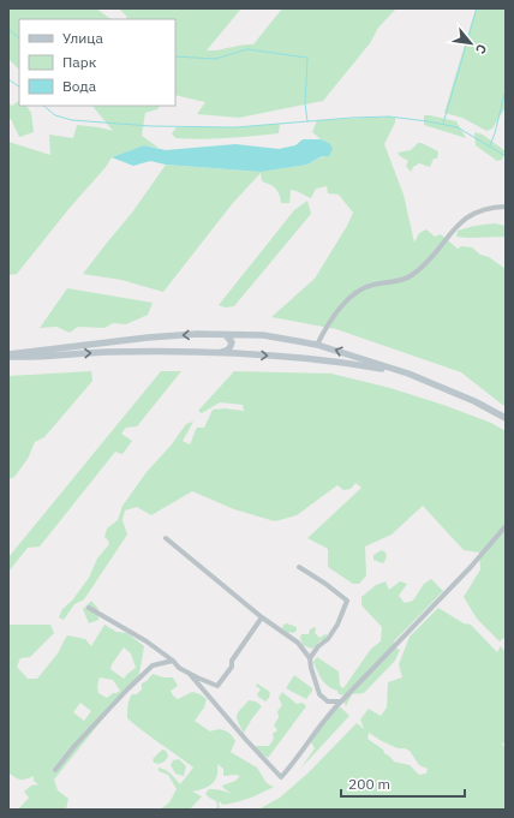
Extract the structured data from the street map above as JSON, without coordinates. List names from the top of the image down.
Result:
{
  "legend": ["Улица", "Парк", "Вода"],
  "scale_bar": "200 m",
  "north": "bottom right"
}
